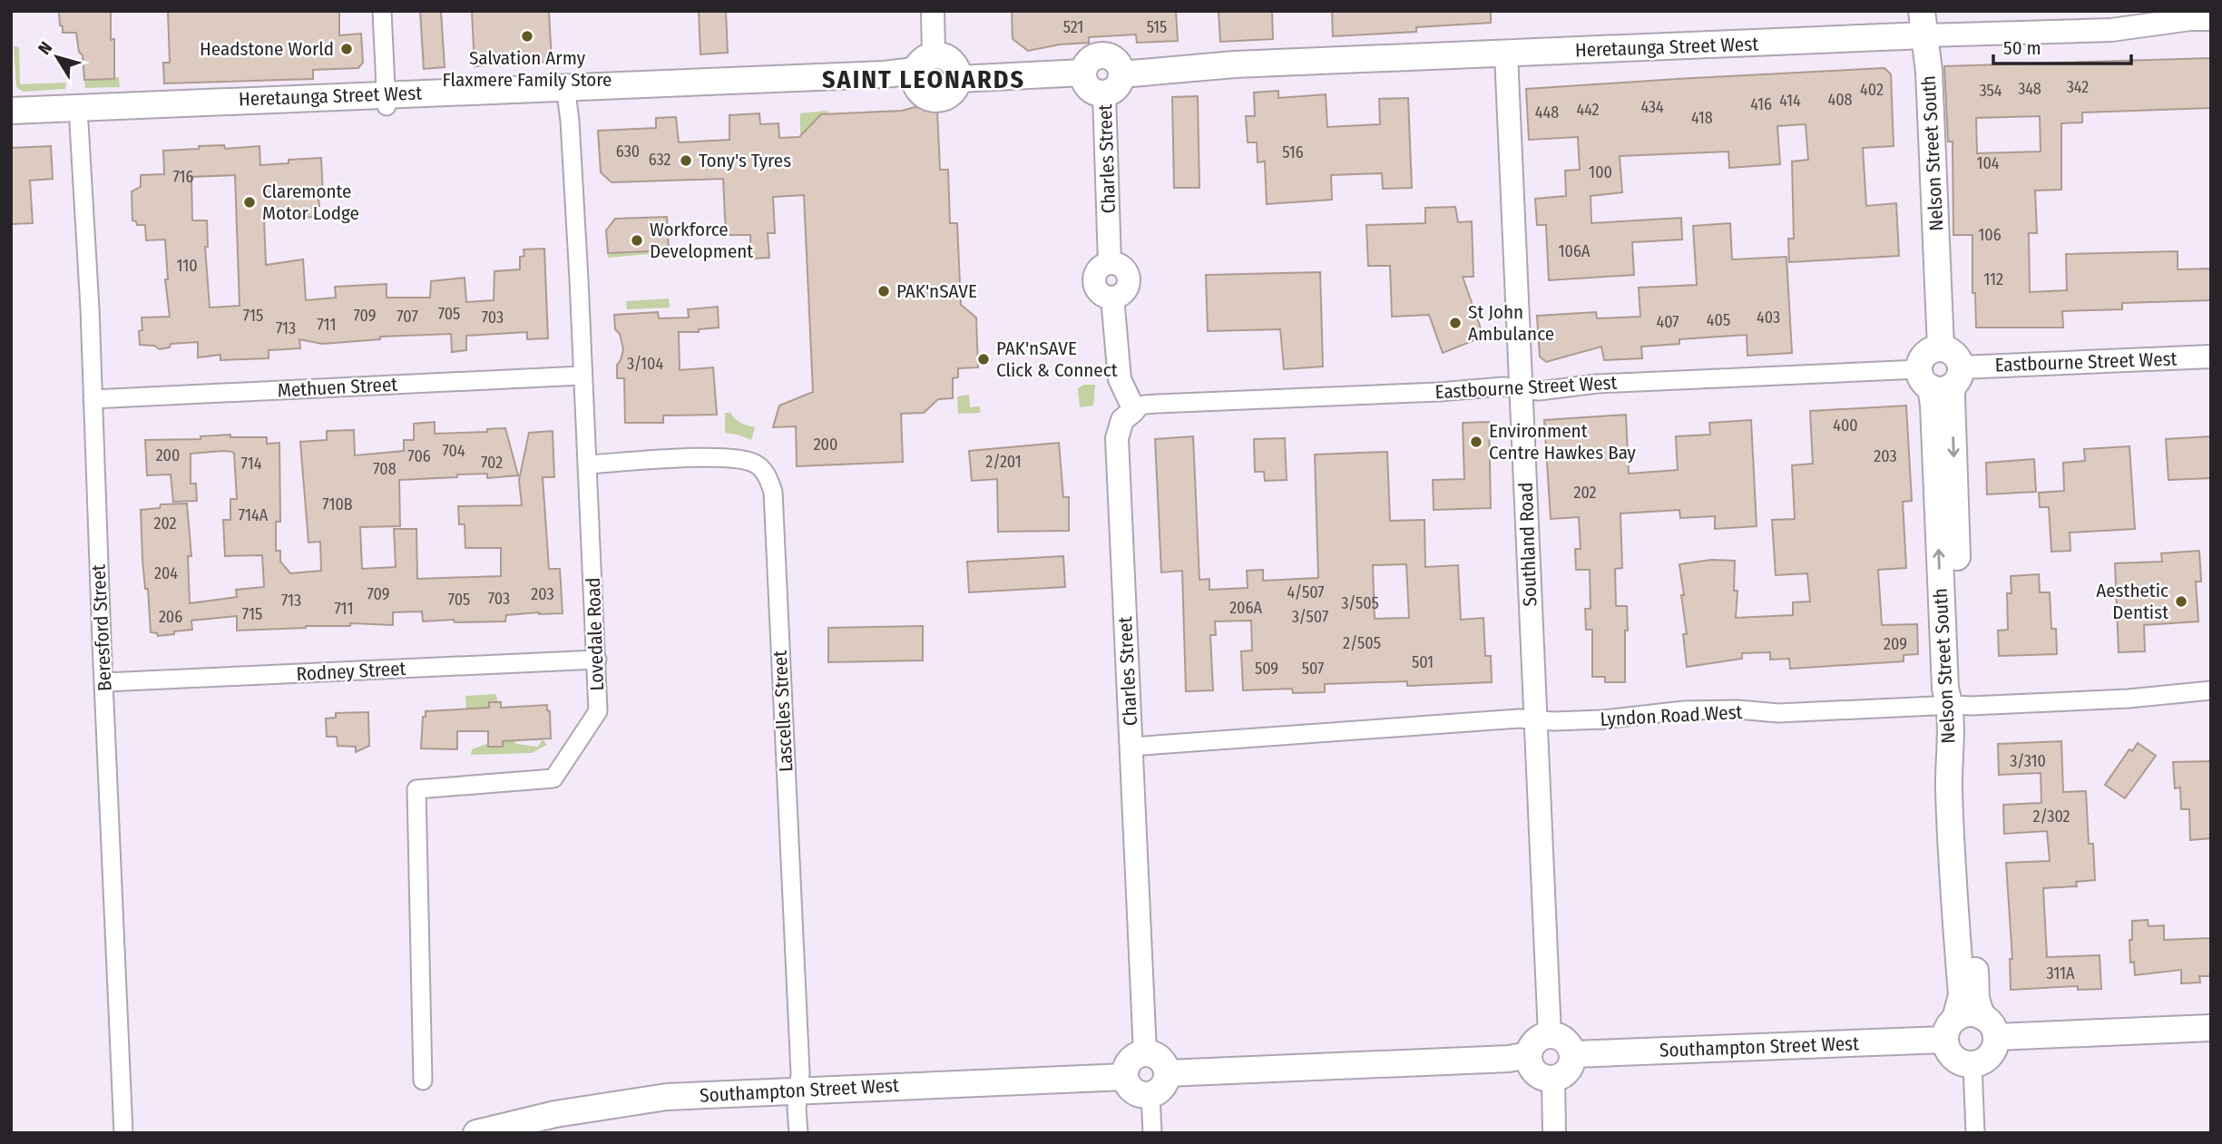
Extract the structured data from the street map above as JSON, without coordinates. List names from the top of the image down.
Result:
{
  "streets": {
    "main road": ["Heretaunga Street West", "Nelson Street South", "Southampton Street West"],
    "street": [
      "Charles Street",
      "Eastbourne Street West",
      "Methuen Street",
      "Southland Road",
      "Beresford Street",
      "Lovedale Road",
      "Rodney Street",
      "Lascelles Street",
      "Lyndon Road West"
    ]
  },
  "crossings": [
    ["Heretaunga Street West", "Nelson Street South"],
    ["Heretaunga Street West", "Charles Street"],
    ["Heretaunga Street West", "Southland Road"],
    ["Heretaunga Street West", "Beresford Street"],
    ["Heretaunga Street West", "Lovedale Road"],
    ["Nelson Street South", "Eastbourne Street West"],
    ["Nelson Street South", "Lyndon Road West"],
    ["Nelson Street South", "Southampton Street West"],
    ["Charles Street", "Eastbourne Street West"],
    ["Charles Street", "Lyndon Road West"],
    ["Charles Street", "Southampton Street West"],
    ["Eastbourne Street West", "Southland Road"],
    ["Methuen Street", "Beresford Street"],
    ["Methuen Street", "Lovedale Road"],
    ["Southland Road", "Lyndon Road West"],
    ["Southland Road", "Southampton Street West"],
    ["Beresford Street", "Rodney Street"],
    ["Lovedale Road", "Rodney Street"],
    ["Lovedale Road", "Lascelles Street"],
    ["Lascelles Street", "Southampton Street West"]
  ],
  "districts": ["SAINT LEONARDS"],
  "places": [
    "Salvation Army Flaxmere Family Store",
    "Headstone World",
    "Tony's Tyres",
    "Claremonte Motor Lodge",
    "Workforce Development",
    "PAK'nSAVE",
    "St John Ambulance",
    "PAK'nSAVE Click & Connect",
    "Environment Centre Hawkes Bay",
    "Aesthetic Dentist"
  ],
  "house_numbers": [
    "521",
    "515",
    "342",
    "348",
    "402",
    "354",
    "408",
    "414",
    "416",
    "434",
    "442",
    "448",
    "418",
    "630",
    "516",
    "632",
    "104",
    "100",
    "716",
    "106",
    "106A",
    "110",
    "112",
    "705",
    "715",
    "709",
    "707",
    "703",
    "403",
    "405",
    "407",
    "711",
    "713",
    "3/104",
    "400",
    "200",
    "704",
    "200",
    "706",
    "203",
    "2/201",
    "702",
    "714",
    "708",
    "202",
    "710B",
    "714A",
    "202",
    "204",
    "4/507",
    "709",
    "203",
    "703",
    "705",
    "713",
    "3/505",
    "206A",
    "711",
    "715",
    "206",
    "3/507",
    "2/505",
    "209",
    "501",
    "509",
    "507",
    "3/310",
    "2/302",
    "311A"
  ],
  "scale_bar": "50 m",
  "north": "top left"
}
